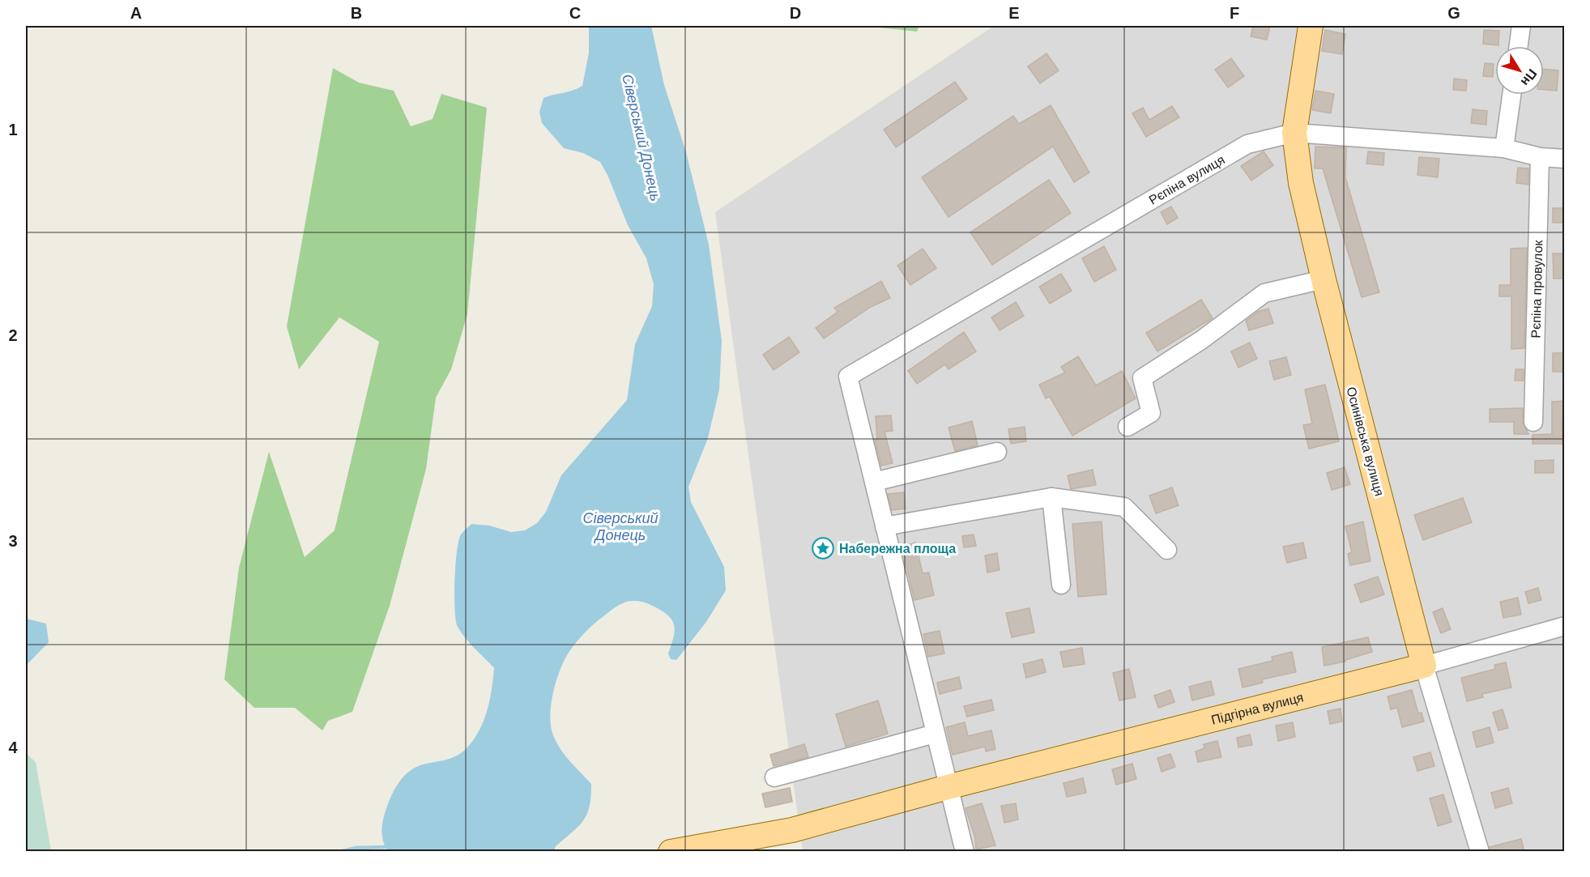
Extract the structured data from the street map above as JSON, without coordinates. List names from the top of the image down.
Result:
{
  "streets": {
    "main road": ["Осинівська вулиця", "Підгірна вулиця"],
    "street": ["Рєпіна вулиця", "Рєпіна провулок"]
  },
  "crossings": [
    ["Рєпіна вулиця", "Рєпіна провулок"],
    ["Рєпіна вулиця", "Осинівська вулиця"],
    ["Осинівська вулиця", "Підгірна вулиця"]
  ],
  "water": ["Сіверський Донець"],
  "places": {
    "place": ["Набережна площа"]
  },
  "north": "bottom right",
  "grid": {
    "columns": [
      "A",
      "B",
      "C",
      "D",
      "E",
      "F",
      "G"
    ],
    "rows": [
      "1",
      "2",
      "3",
      "4"
    ]
  }
}
